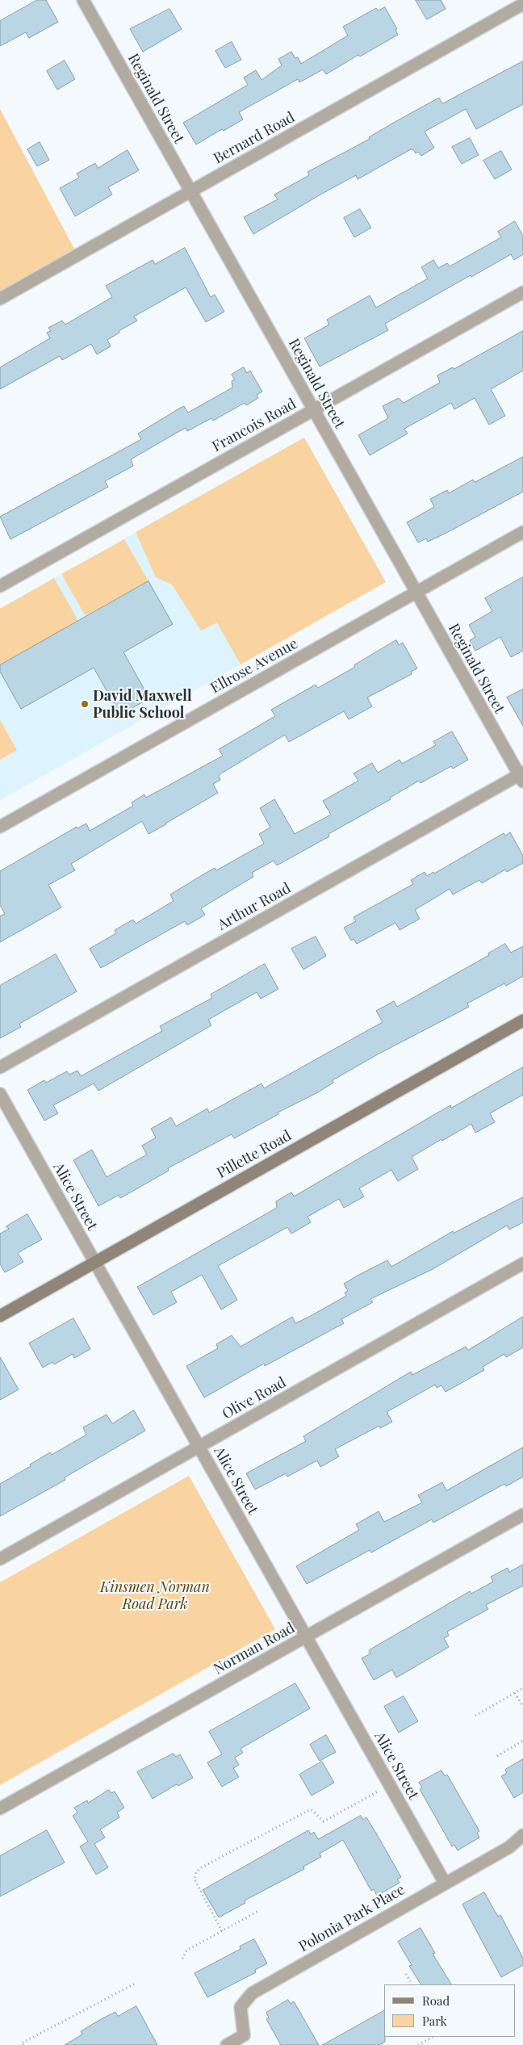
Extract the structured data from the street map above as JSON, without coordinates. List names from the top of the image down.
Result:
{
  "streets": {
    "street": [
      "Reginald Street",
      "Bernard Road",
      "Francois Road",
      "Ellrose Avenue",
      "Arthur Road",
      "Pillette Road",
      "Alice Street",
      "Olive Road",
      "Norman Road",
      "Polonia Park Place"
    ]
  },
  "crossings": [
    ["Reginald Street", "Bernard Road"],
    ["Reginald Street", "Francois Road"],
    ["Reginald Street", "Ellrose Avenue"],
    ["Reginald Street", "Arthur Road"],
    ["Pillette Road", "Alice Street"],
    ["Alice Street", "Olive Road"],
    ["Alice Street", "Norman Road"],
    ["Alice Street", "Polonia Park Place"]
  ],
  "parks": ["Kinsmen Norman Road Park"],
  "places": ["David Maxwell Public School"],
  "legend": ["Road", "Park"]
}
